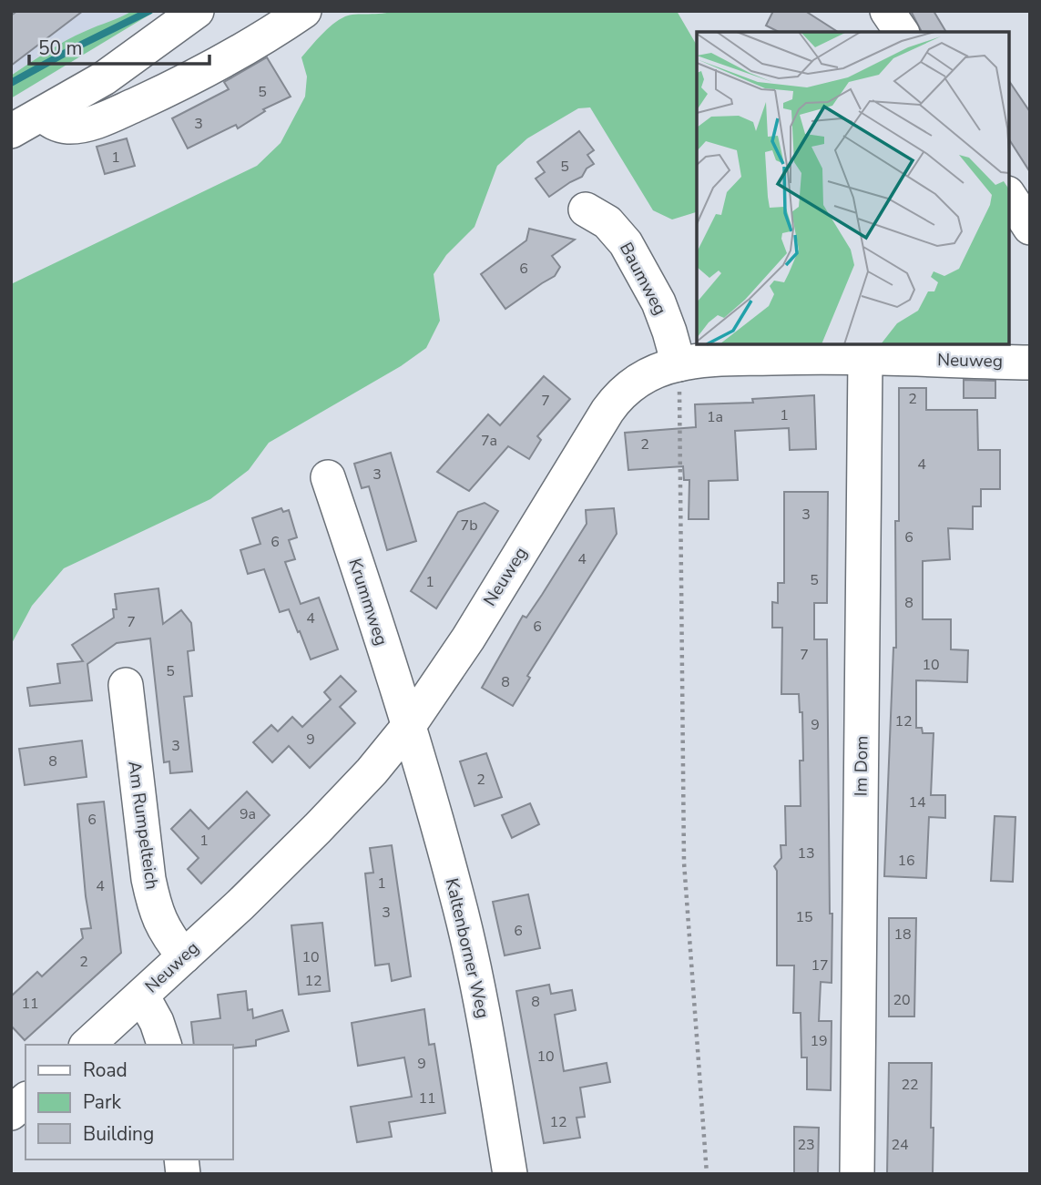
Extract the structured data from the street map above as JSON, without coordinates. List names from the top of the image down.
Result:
{
  "streets": {
    "street": [
      "Baumweg",
      "Neuweg",
      "Krummweg",
      "Im Dom",
      "Am Rumpelteich",
      "Kaltenborner Weg"
    ]
  },
  "crossings": [
    ["Baumweg", "Neuweg"],
    ["Neuweg", "Krummweg"],
    ["Neuweg", "Im Dom"],
    ["Neuweg", "Am Rumpelteich"],
    ["Neuweg", "Kaltenborner Weg"],
    ["Krummweg", "Kaltenborner Weg"]
  ],
  "house_numbers": [
    "5",
    "3",
    "1",
    "5",
    "6",
    "2",
    "7",
    "1",
    "1a",
    "7a",
    "2",
    "4",
    "3",
    "3",
    "7b",
    "6",
    "6",
    "4",
    "5",
    "1",
    "8",
    "4",
    "7",
    "6",
    "7",
    "10",
    "5",
    "8",
    "12",
    "9",
    "9",
    "3",
    "8",
    "2",
    "14",
    "9a",
    "6",
    "1",
    "13",
    "16",
    "1",
    "4",
    "3",
    "15",
    "6",
    "18",
    "10",
    "2",
    "17",
    "12",
    "20",
    "8",
    "11",
    "19",
    "10",
    "9",
    "22",
    "11",
    "12",
    "23",
    "24"
  ],
  "legend": ["Road", "Park", "Building"],
  "scale_bar": "50 m"
}
